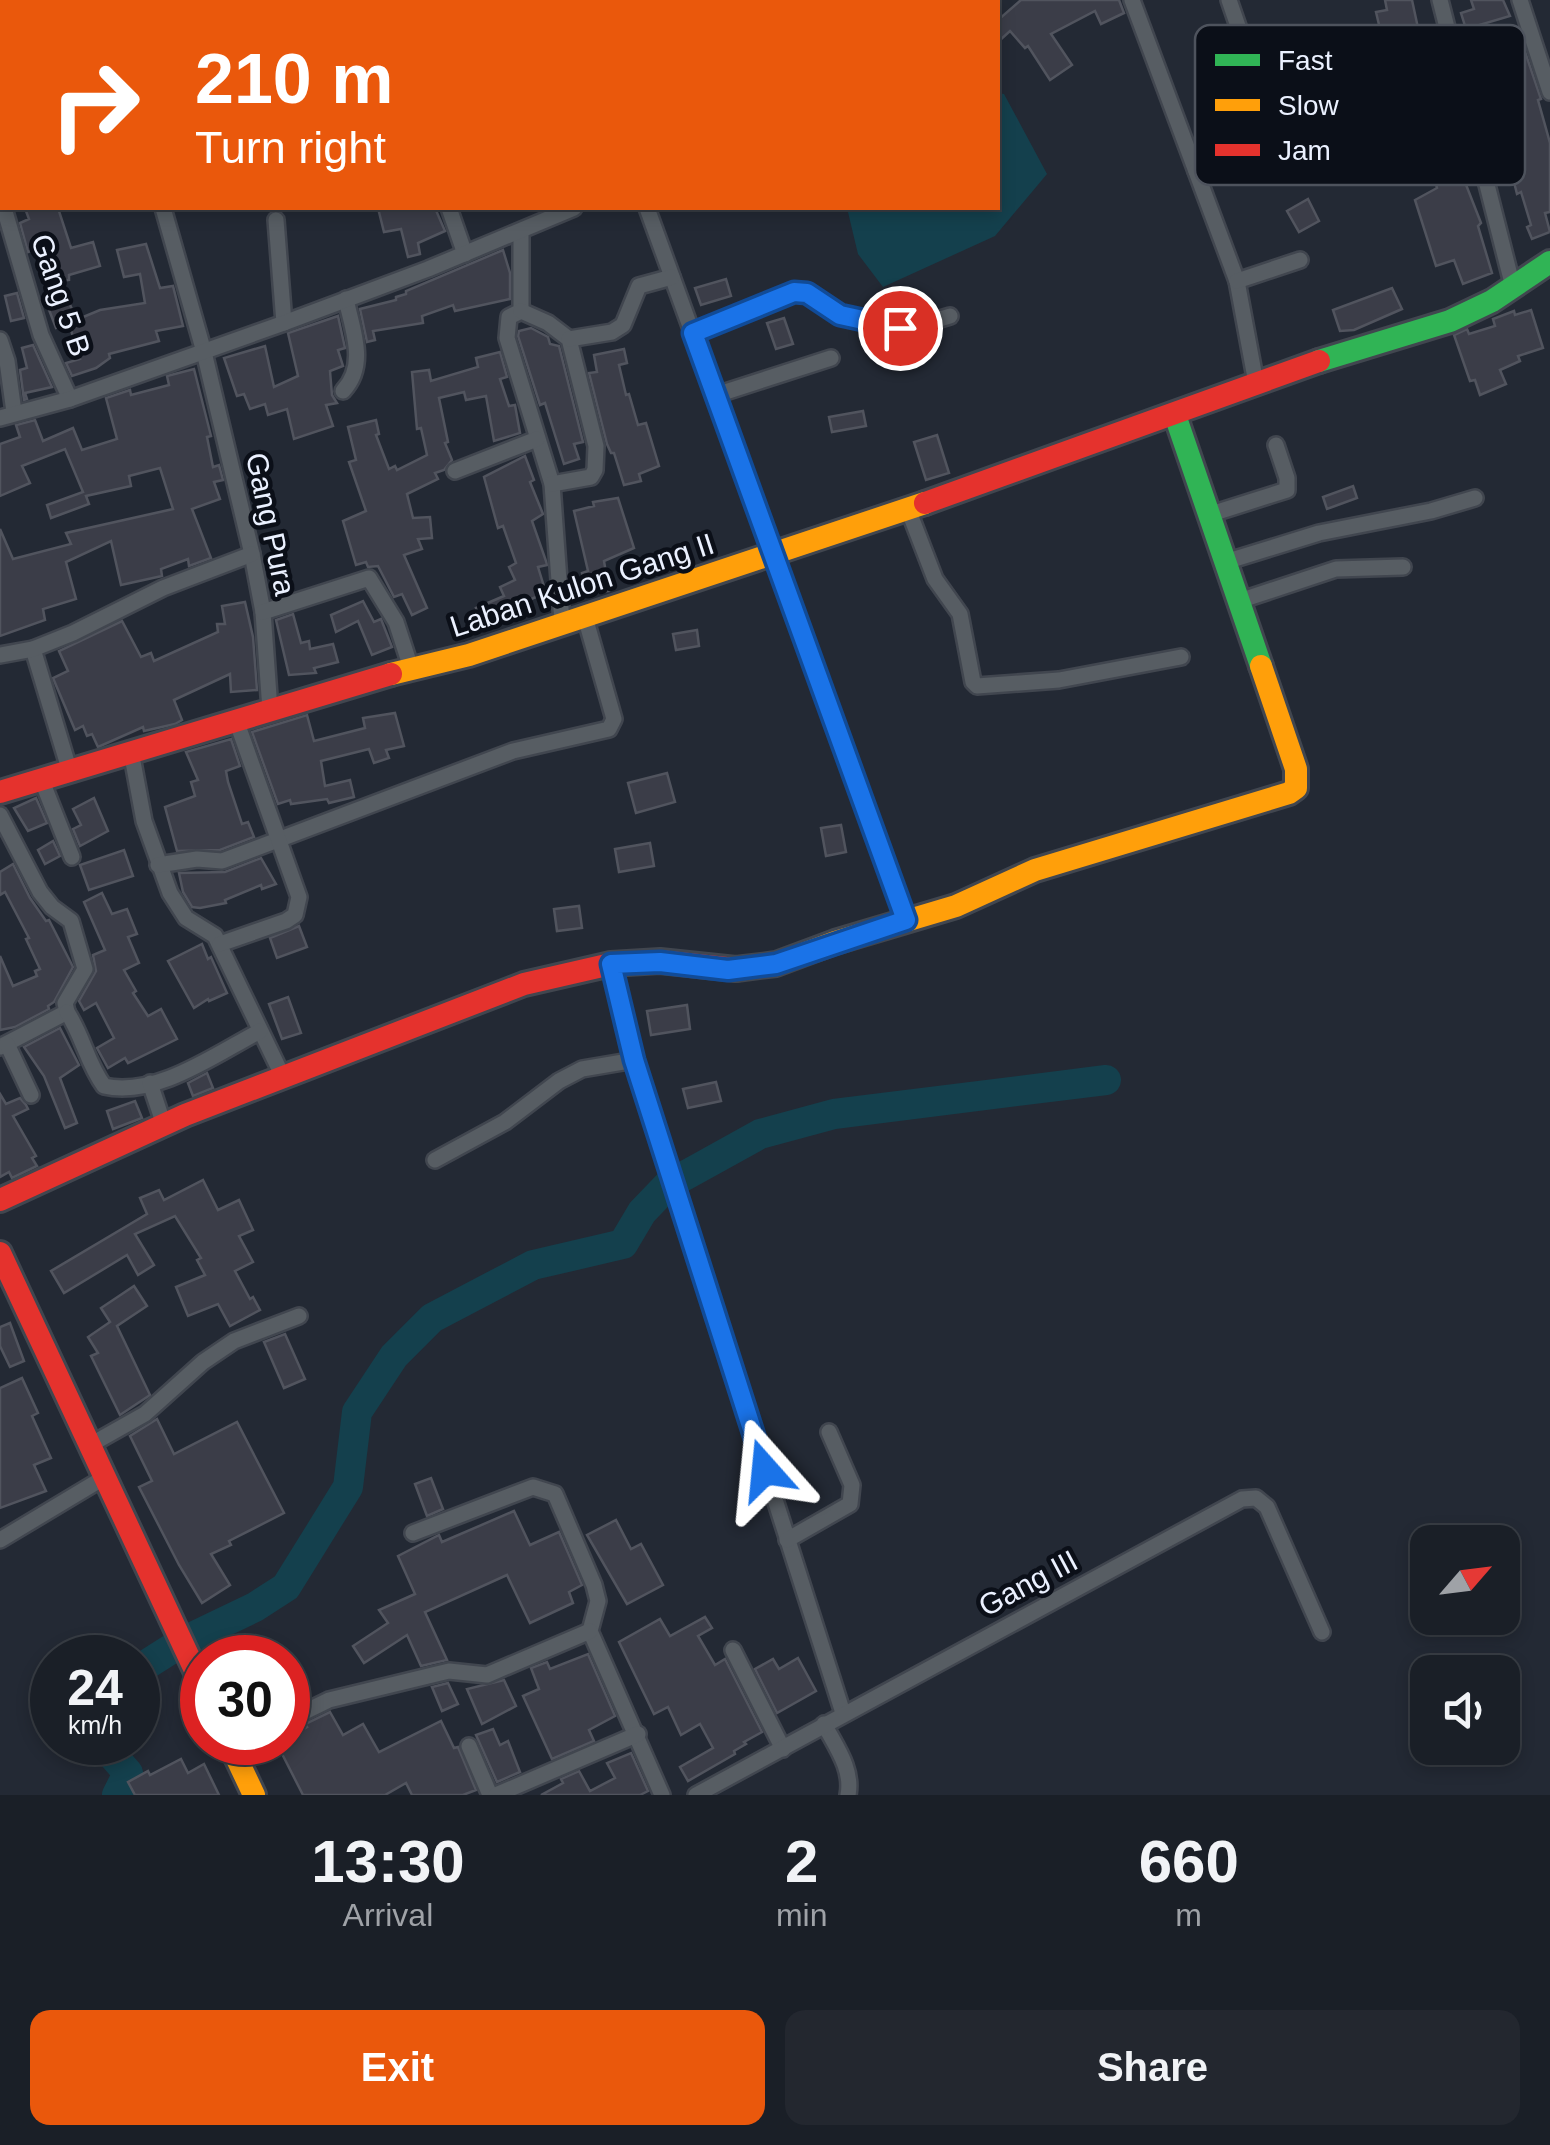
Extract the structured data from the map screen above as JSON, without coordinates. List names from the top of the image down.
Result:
{
  "streets": {
    "street": [
      "Gang 5 B",
      "Gang Pura",
      "Laban Kulon Gang II",
      "Gang III"
    ]
  },
  "crossings": [
    ["Gang Pura", "Laban Kulon Gang II"]
  ],
  "legend": ["Fast", "Slow", "Jam"],
  "north": "top right",
  "page": {
    "turn": ["210 m", "Turn right"],
    "speed": "24 km/h",
    "limit": "30",
    "eta": [
      "13:30",
      "Arrival",
      "2",
      "min",
      "660",
      "m"
    ],
    "buttons": ["Exit", "Share"]
  }
}
